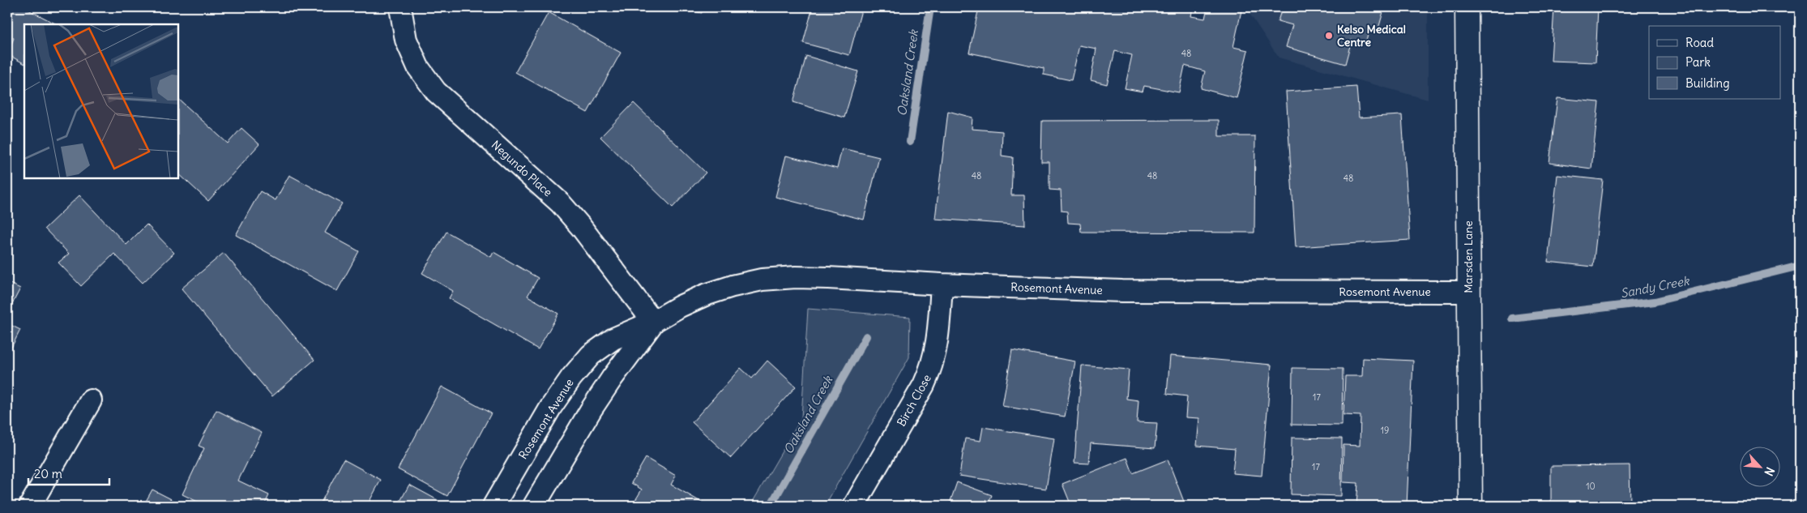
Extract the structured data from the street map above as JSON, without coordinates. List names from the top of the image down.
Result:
{
  "streets": {
    "main road": ["Marsden Lane"],
    "street": ["Negundo Place", "Rosemont Avenue", "Birch Close"]
  },
  "crossings": [
    ["Negundo Place", "Rosemont Avenue"],
    ["Marsden Lane", "Rosemont Avenue"],
    ["Rosemont Avenue", "Birch Close"]
  ],
  "water": ["Oaksland Creek", "Sandy Creek"],
  "places": ["Kelso Medical Centre"],
  "house_numbers": [
    "48",
    "48",
    "48",
    "48",
    "17",
    "19",
    "17",
    "10"
  ],
  "legend": ["Road", "Park", "Building"],
  "scale_bar": "20 m",
  "north": "bottom right"
}
